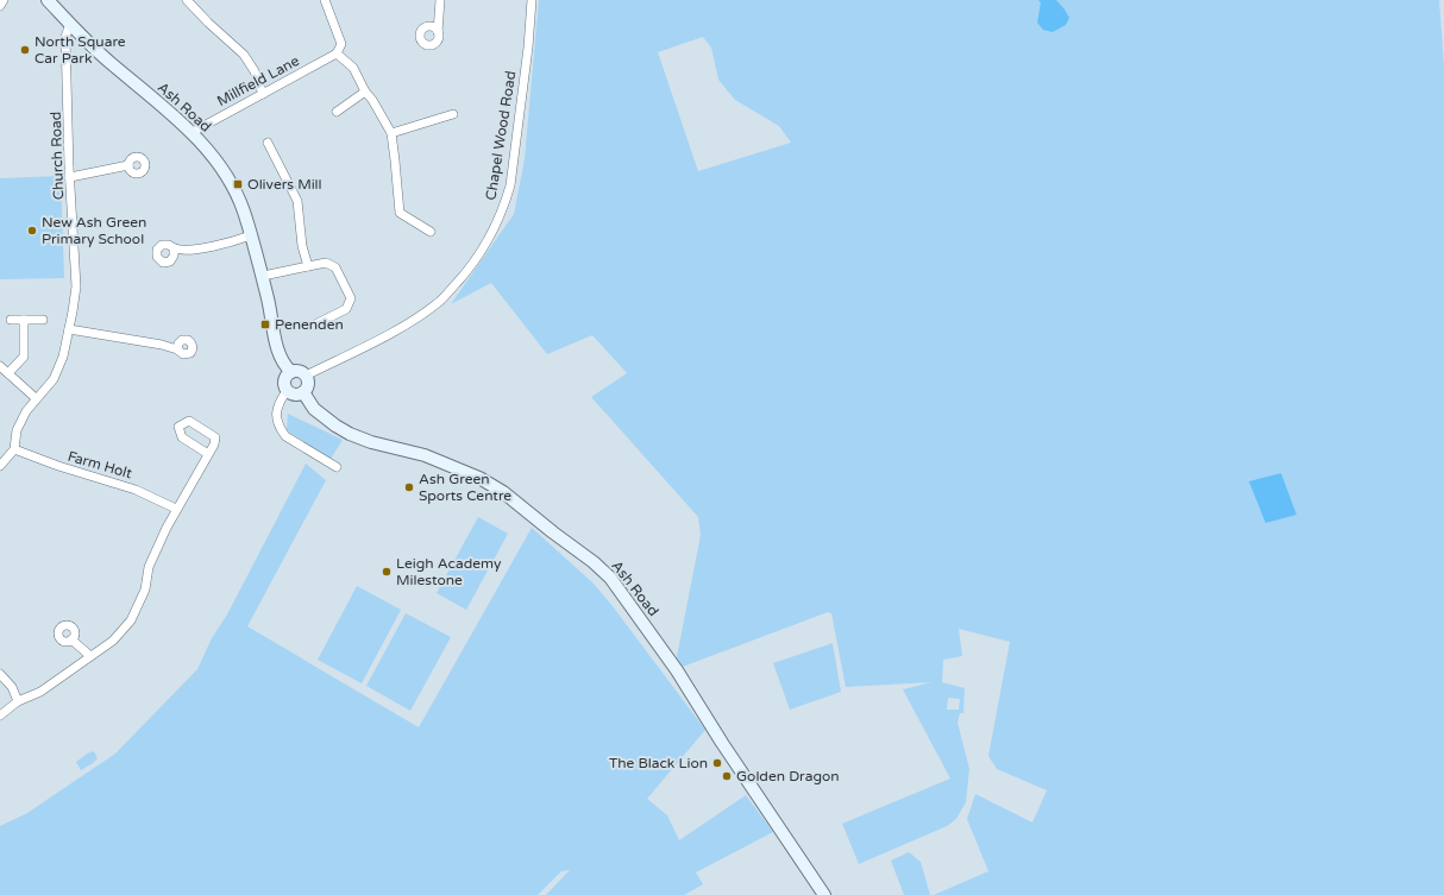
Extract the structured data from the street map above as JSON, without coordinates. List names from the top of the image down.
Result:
{
  "streets": {
    "street": [
      "Millfield Lane",
      "Ash Road",
      "Chapel Wood Road",
      "Church Road",
      "Farm Holt"
    ]
  },
  "crossings": [
    ["Millfield Lane", "Ash Road"],
    ["Ash Road", "Chapel Wood Road"],
    ["Ash Road", "Church Road"],
    ["Church Road", "Farm Holt"]
  ],
  "places": {
    "other": [
      "North Square Car Park",
      "New Ash Green Primary School",
      "Ash Green Sports Centre",
      "Leigh Academy Milestone",
      "The Black Lion",
      "Golden Dragon"
    ],
    "transit": ["Olivers Mill", "Penenden"]
  }
}
